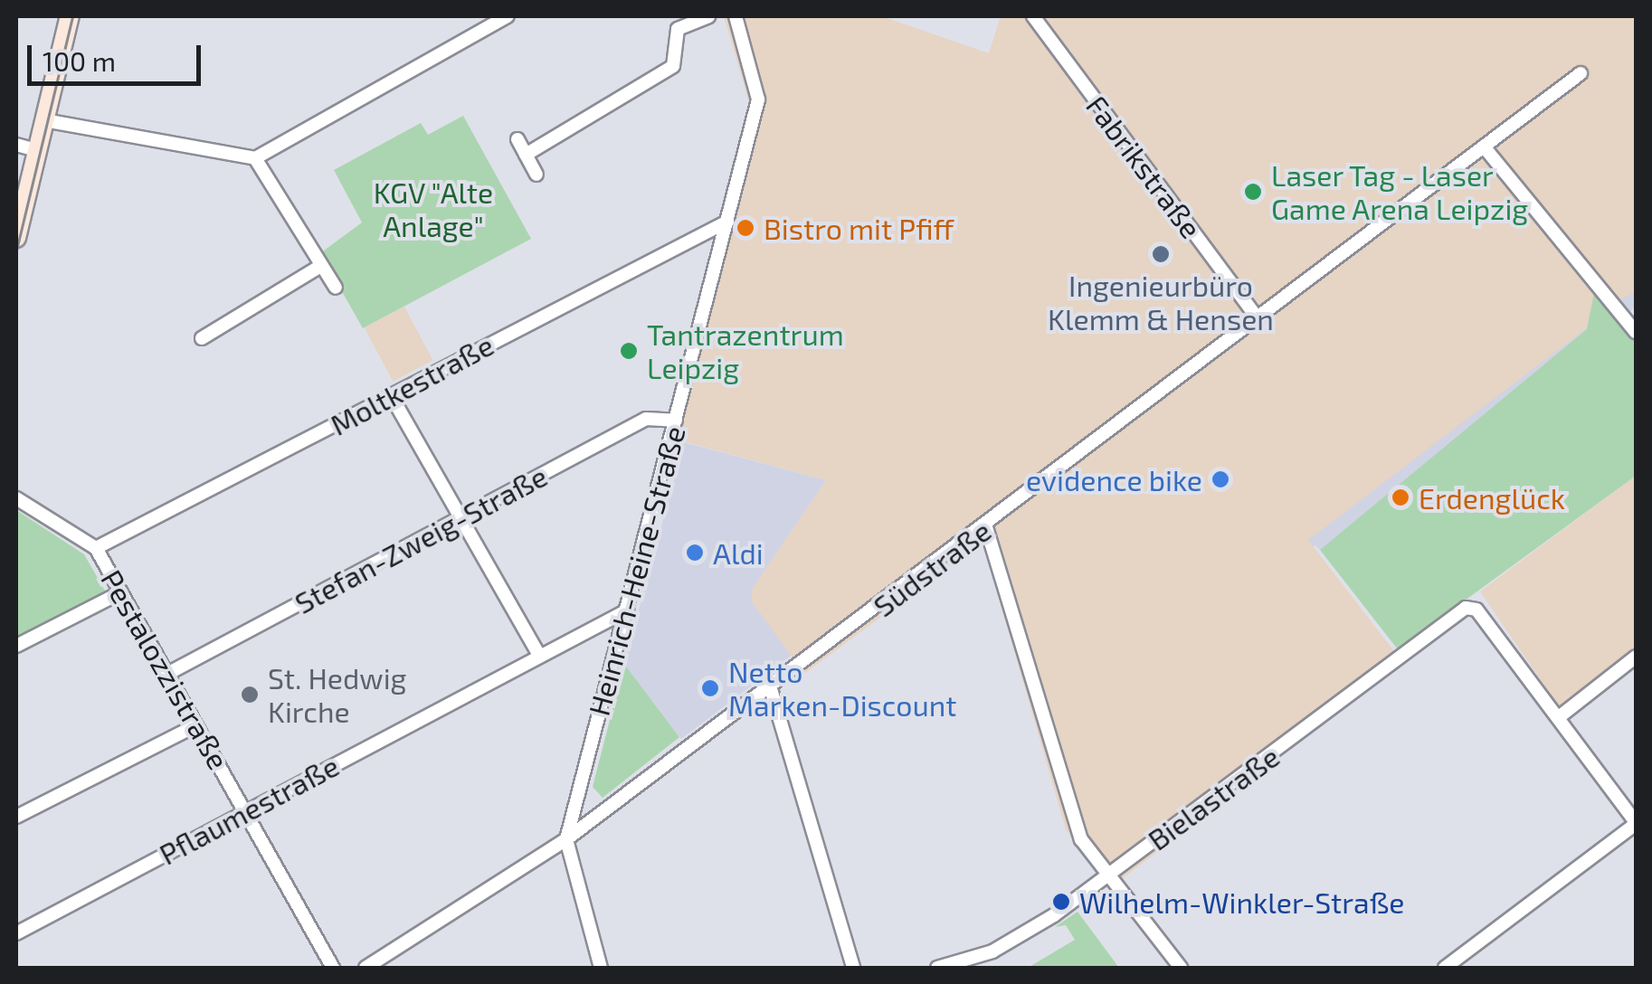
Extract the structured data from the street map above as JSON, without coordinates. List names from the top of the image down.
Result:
{
  "streets": {
    "street": [
      "Fabrikstraße",
      "Moltkestraße",
      "Stefan-Zweig-Straße",
      "Südstraße",
      "Heinrich-Heine-Straße",
      "Pestalozzistraße",
      "Bielastraße",
      "Pflaumestraße"
    ]
  },
  "crossings": [
    ["Fabrikstraße", "Südstraße"],
    ["Moltkestraße", "Heinrich-Heine-Straße"],
    ["Moltkestraße", "Pestalozzistraße"],
    ["Stefan-Zweig-Straße", "Heinrich-Heine-Straße"],
    ["Stefan-Zweig-Straße", "Pestalozzistraße"],
    ["Südstraße", "Heinrich-Heine-Straße"],
    ["Heinrich-Heine-Straße", "Pflaumestraße"],
    ["Pestalozzistraße", "Pflaumestraße"]
  ],
  "parks": ["KGV \"Alte Anlage\""],
  "places": [
    "Laser Tag - Laser Game Arena Leipzig",
    "Bistro mit Pfiff",
    "Ingenieurbüro Klemm & Hensen",
    "Tantrazentrum Leipzig",
    "evidence bike",
    "Erdenglück",
    "Aldi",
    "Netto Marken-Discount",
    "St. Hedwig Kirche",
    "Wilhelm-Winkler-Straße"
  ],
  "scale_bar": "100 m"
}
